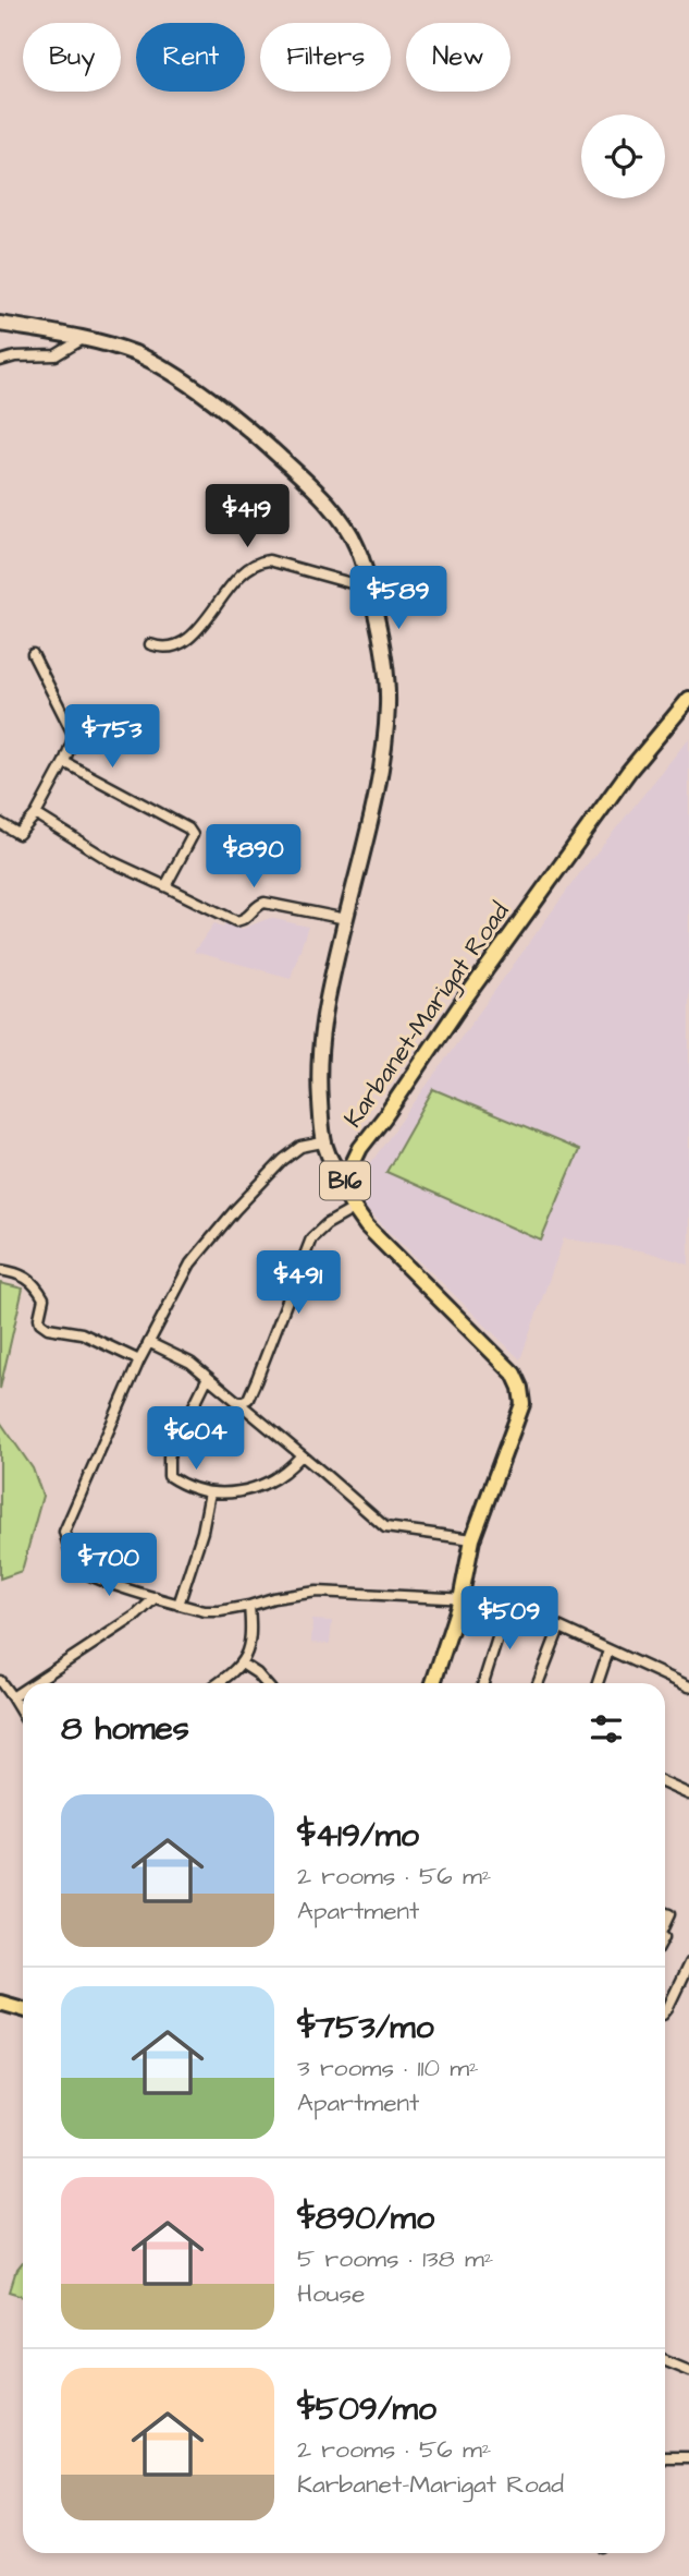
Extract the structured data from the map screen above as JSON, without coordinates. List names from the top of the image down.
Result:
{
  "streets": {
    "main road": ["Karbanet-Marigat Road", "B16"]
  },
  "crossings": [
    ["Karbanet-Marigat Road", "B16"]
  ],
  "page": {
    "chip": [
      "Buy",
      "Rent",
      "Filters",
      "New"
    ],
    "price": [
      "$419",
      "$589",
      "$753",
      "$890",
      "$491",
      "$604",
      "$700",
      "$509"
    ],
    "heading": "8 homes",
    "list": [
      {
        "name": "$419/mo",
        "note": "2 rooms · 56 m² · Apartment"
      },
      {
        "name": "$753/mo",
        "note": "3 rooms · 110 m² · Apartment"
      },
      {
        "name": "$890/mo",
        "note": "5 rooms · 138 m² · House"
      },
      {
        "name": "$509/mo",
        "note": "2 rooms · 56 m² · Karbanet-Marigat Road"
      }
    ]
  }
}
